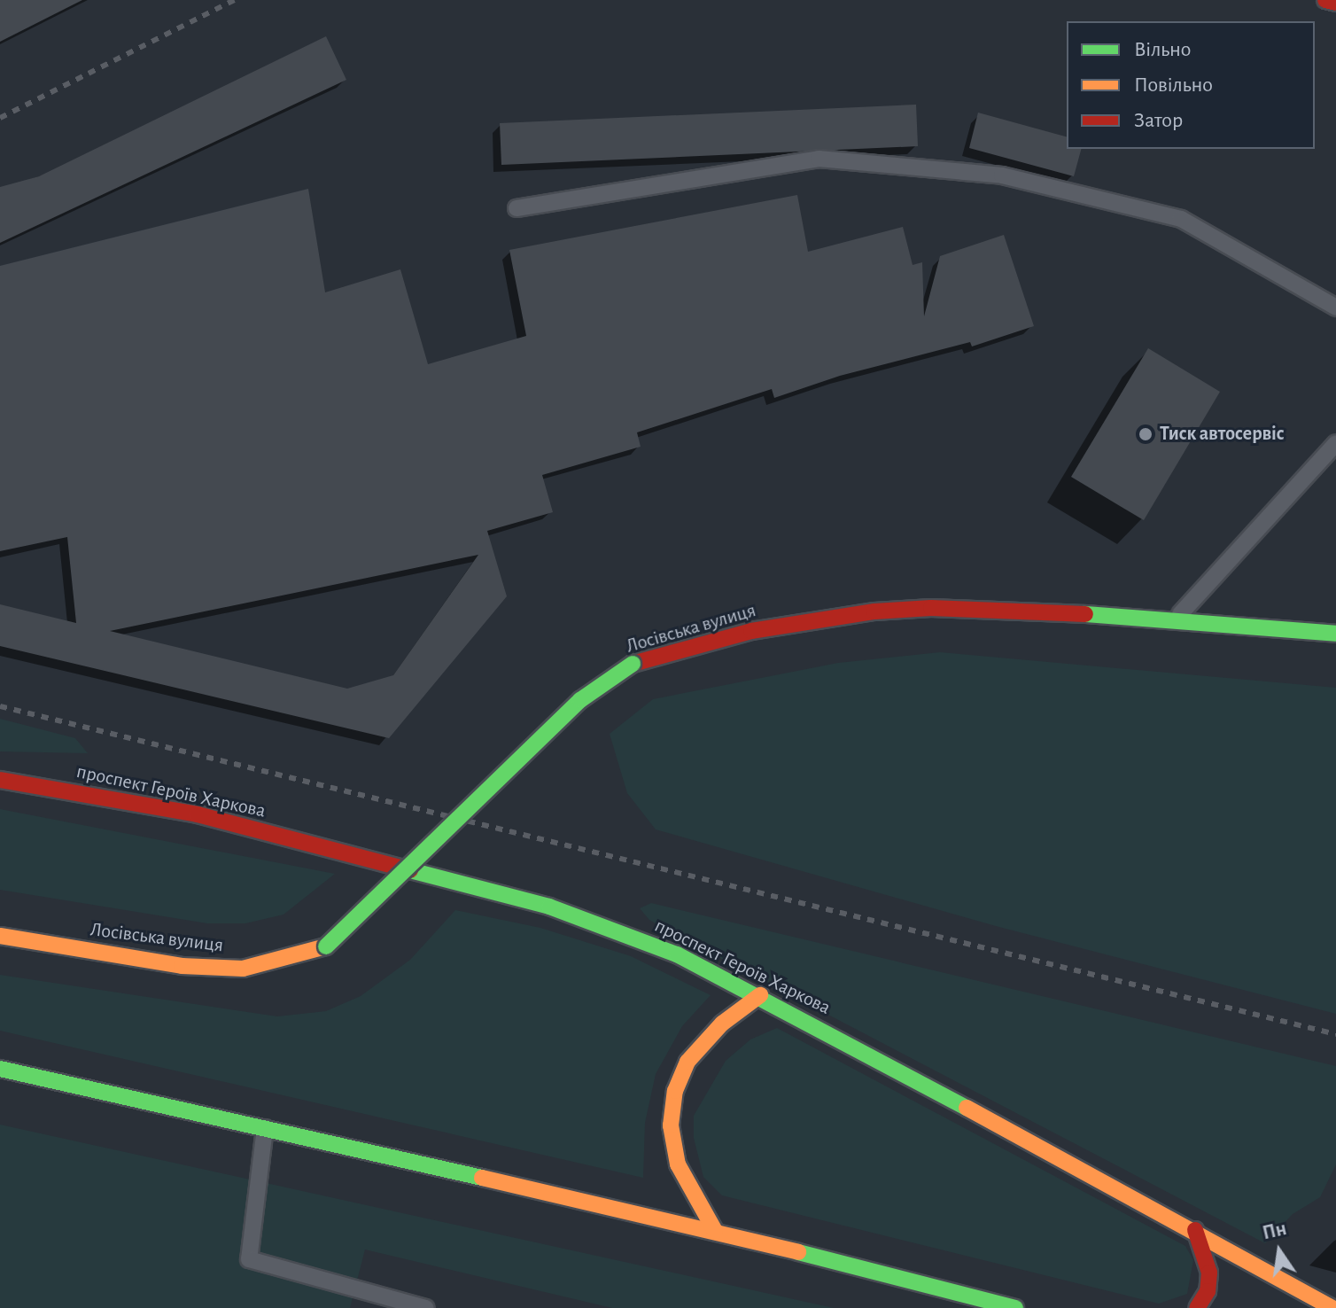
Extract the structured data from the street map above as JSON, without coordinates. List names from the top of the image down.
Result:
{
  "streets": {
    "main road": ["Лосівська вулиця", "проспект Героїв Харкова"]
  },
  "places": ["Тиск автосервіс"],
  "legend": ["Вільно", "Повільно", "Затор"],
  "north": "top"
}
